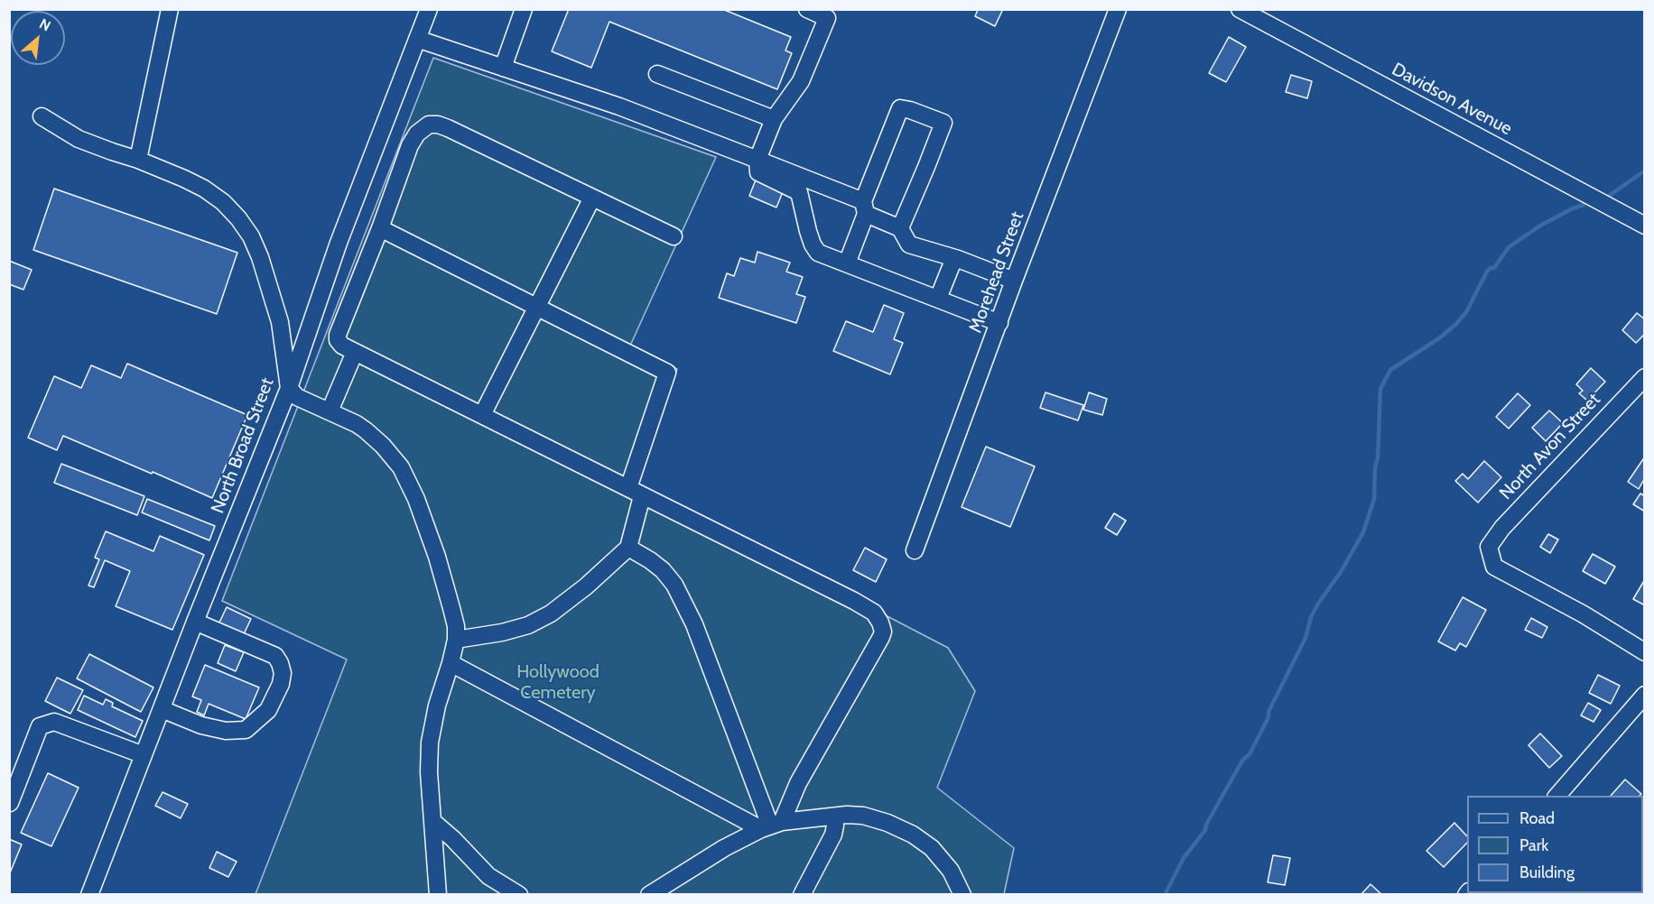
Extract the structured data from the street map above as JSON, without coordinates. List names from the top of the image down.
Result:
{
  "streets": {
    "street": [
      "Davidson Avenue",
      "Morehead Street",
      "North Broad Street",
      "North Avon Street"
    ]
  },
  "parks": ["Hollywood Cemetery"],
  "legend": ["Road", "Park", "Building"],
  "north": "top right"
}
